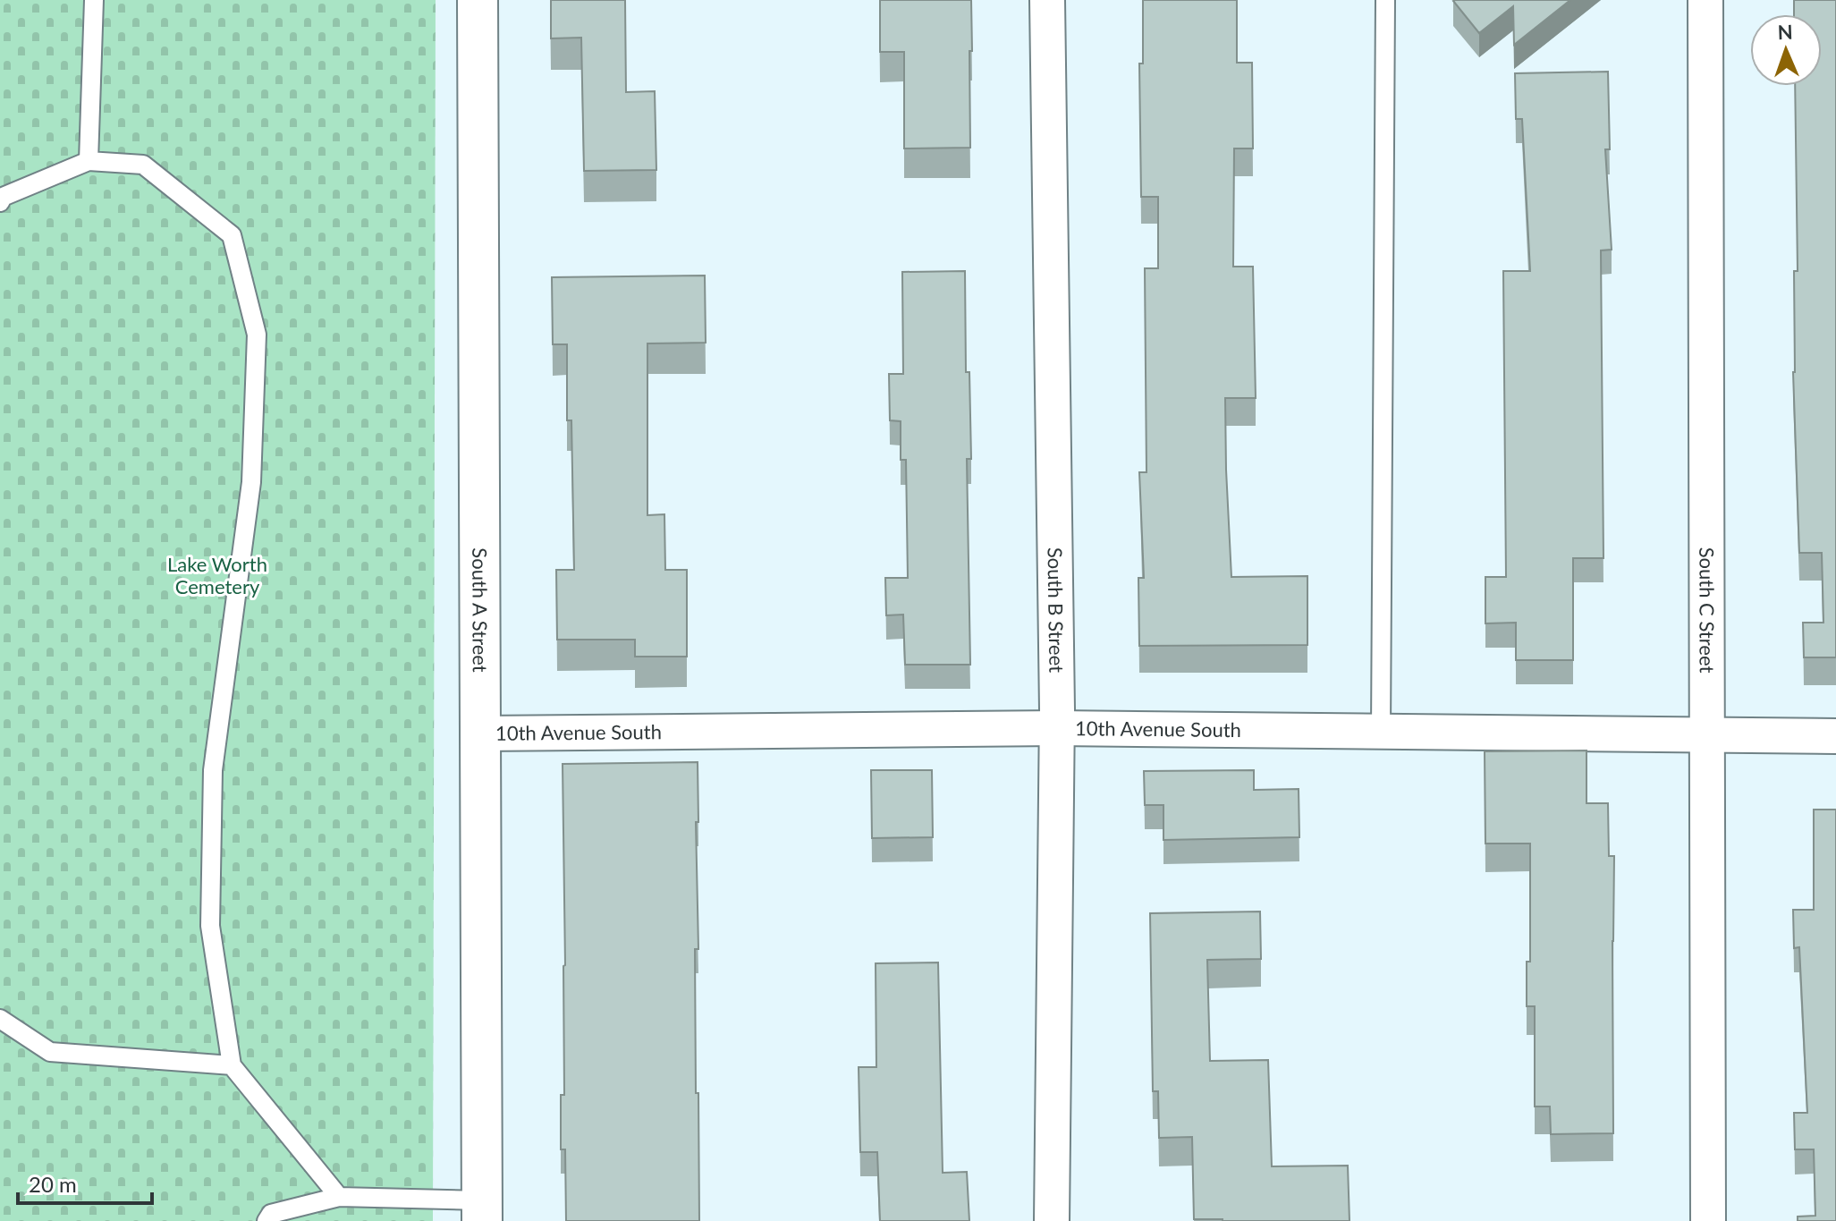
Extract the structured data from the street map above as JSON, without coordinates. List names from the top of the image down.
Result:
{
  "streets": {
    "street": [
      "South B Street",
      "South C Street",
      "South A Street",
      "10th Avenue South"
    ]
  },
  "crossings": [
    ["South B Street", "10th Avenue South"],
    ["South C Street", "10th Avenue South"],
    ["South A Street", "10th Avenue South"]
  ],
  "parks": ["Lake Worth Cemetery"],
  "scale_bar": "20 m",
  "north": "top"
}
